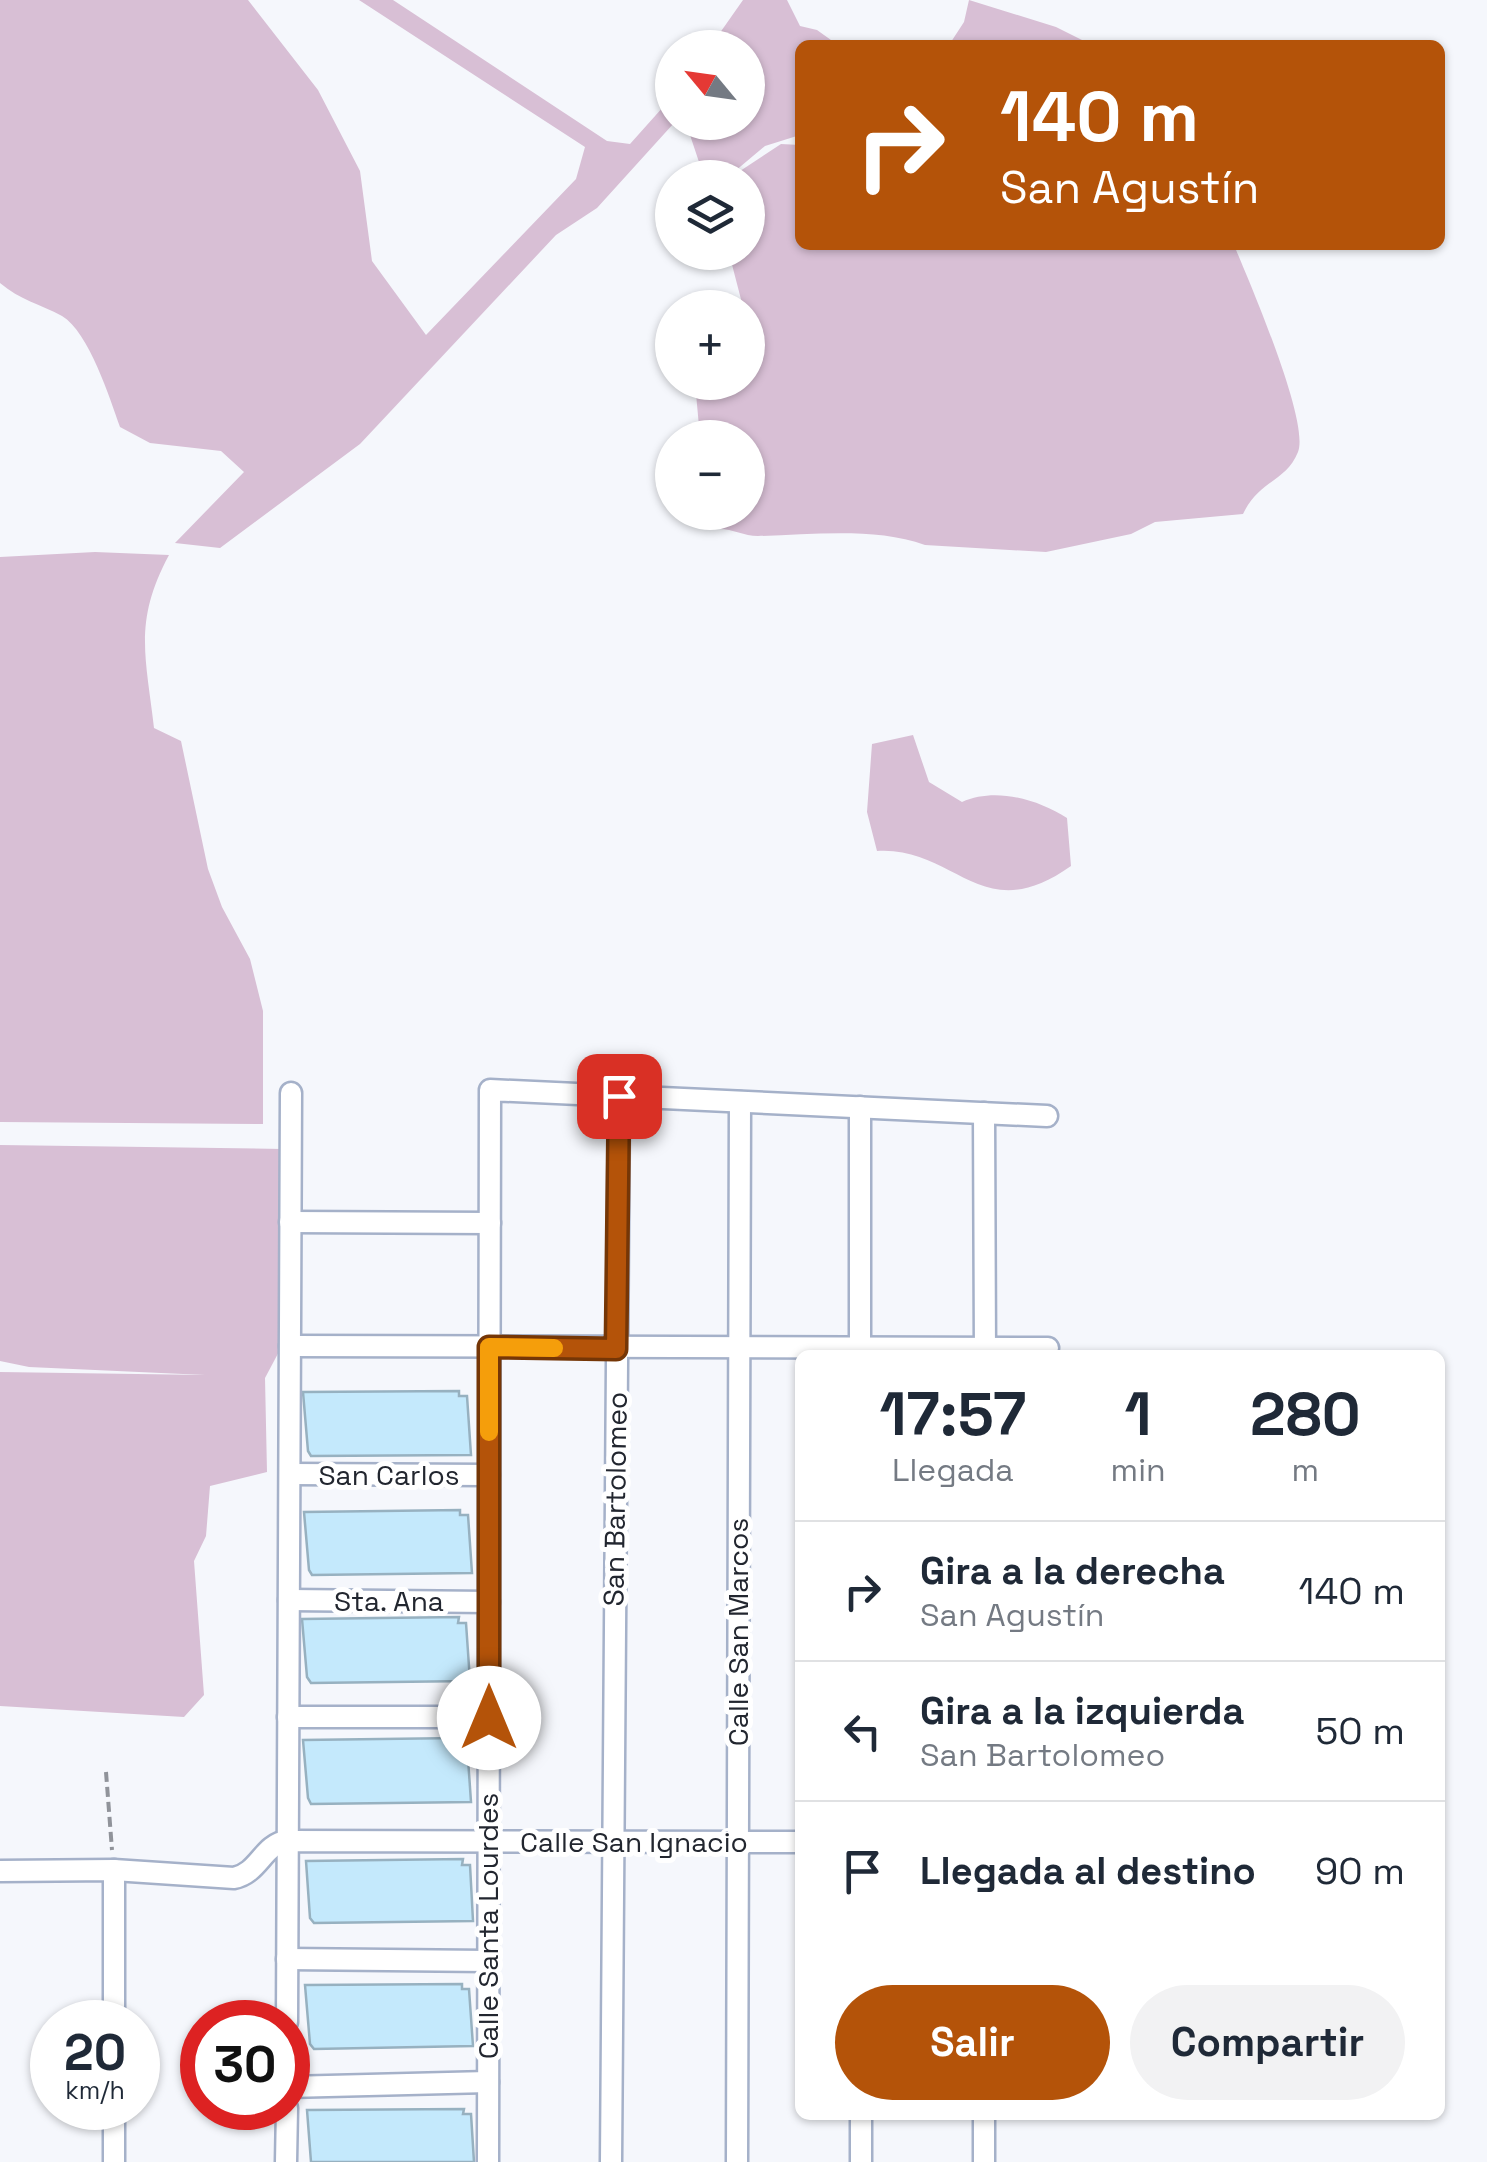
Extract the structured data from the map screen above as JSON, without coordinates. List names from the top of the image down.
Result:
{
  "streets": {
    "street": [
      "San Carlos",
      "San Bartolomeo",
      "Sta. Ana",
      "Calle San Marcos",
      "Calle San Ignacio",
      "Calle Santa Lourdes"
    ]
  },
  "crossings": [
    ["San Carlos", "Calle Santa Lourdes"],
    ["San Bartolomeo", "Calle San Ignacio"],
    ["San Bartolomeo", "Calle Santa Lourdes"],
    ["Sta. Ana", "Calle Santa Lourdes"],
    ["Calle San Marcos", "Calle San Ignacio"],
    ["Calle San Ignacio", "Calle Santa Lourdes"]
  ],
  "north": "top left",
  "page": {
    "map_buttons": ["+", "−"],
    "turn": ["140 m", "San Agustín"],
    "eta": [
      "17:57",
      "Llegada",
      "1",
      "min",
      "280",
      "m"
    ],
    "list": [
      {
        "name": "Gira a la derecha",
        "note": "San Agustín",
        "value": "140 m"
      },
      {
        "name": "Gira a la izquierda",
        "note": "San Bartolomeo",
        "value": "50 m"
      },
      {
        "name": "Llegada al destino",
        "value": "90 m"
      }
    ],
    "buttons": ["Salir", "Compartir"],
    "speed": "20 km/h",
    "limit": "30"
  }
}
